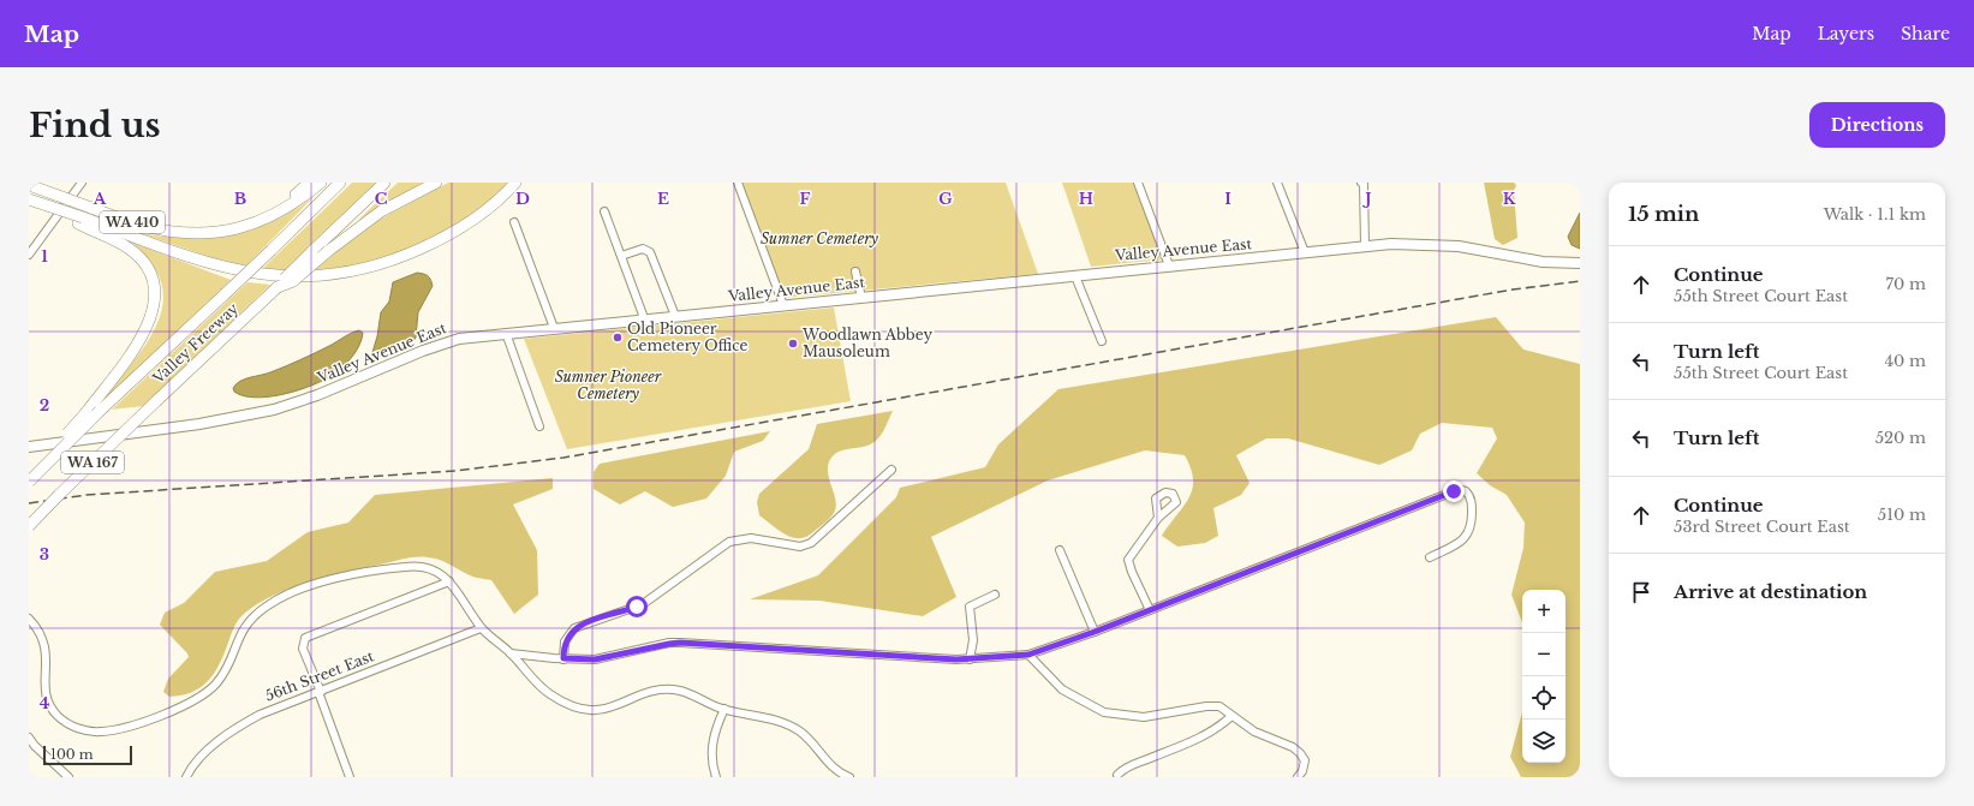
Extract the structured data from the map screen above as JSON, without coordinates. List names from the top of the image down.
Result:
{
  "streets": {
    "highway": ["WA 410", "Valley Freeway", "WA 167"],
    "main road": ["Valley Avenue East"],
    "street": ["56th Street East"]
  },
  "parks": ["Sumner Cemetery", "Sumner Pioneer Cemetery"],
  "places": ["Old Pioneer Cemetery Office", "Woodlawn Abbey Mausoleum"],
  "scale_bar": "100 m",
  "page": {
    "header": "Map",
    "nav": ["Map", "Layers", "Share"],
    "buttons": "Directions",
    "title": "Find us",
    "heading": ["15 min", "Walk · 1.1 km"],
    "list": [
      ["Continue", "55th Street Court East", "70 m"],
      ["Turn left", "55th Street Court East", "40 m"],
      ["Turn left", "520 m"],
      ["Continue", "53rd Street Court East", "510 m"],
      "Arrive at destination"
    ],
    "map_buttons": ["+", "−"],
    "scale": "100 m"
  },
  "grid": {
    "columns": [
      "A",
      "B",
      "C",
      "D",
      "E",
      "F",
      "G",
      "H",
      "I",
      "J",
      "K"
    ],
    "rows": [
      "1",
      "2",
      "3",
      "4"
    ]
  }
}
